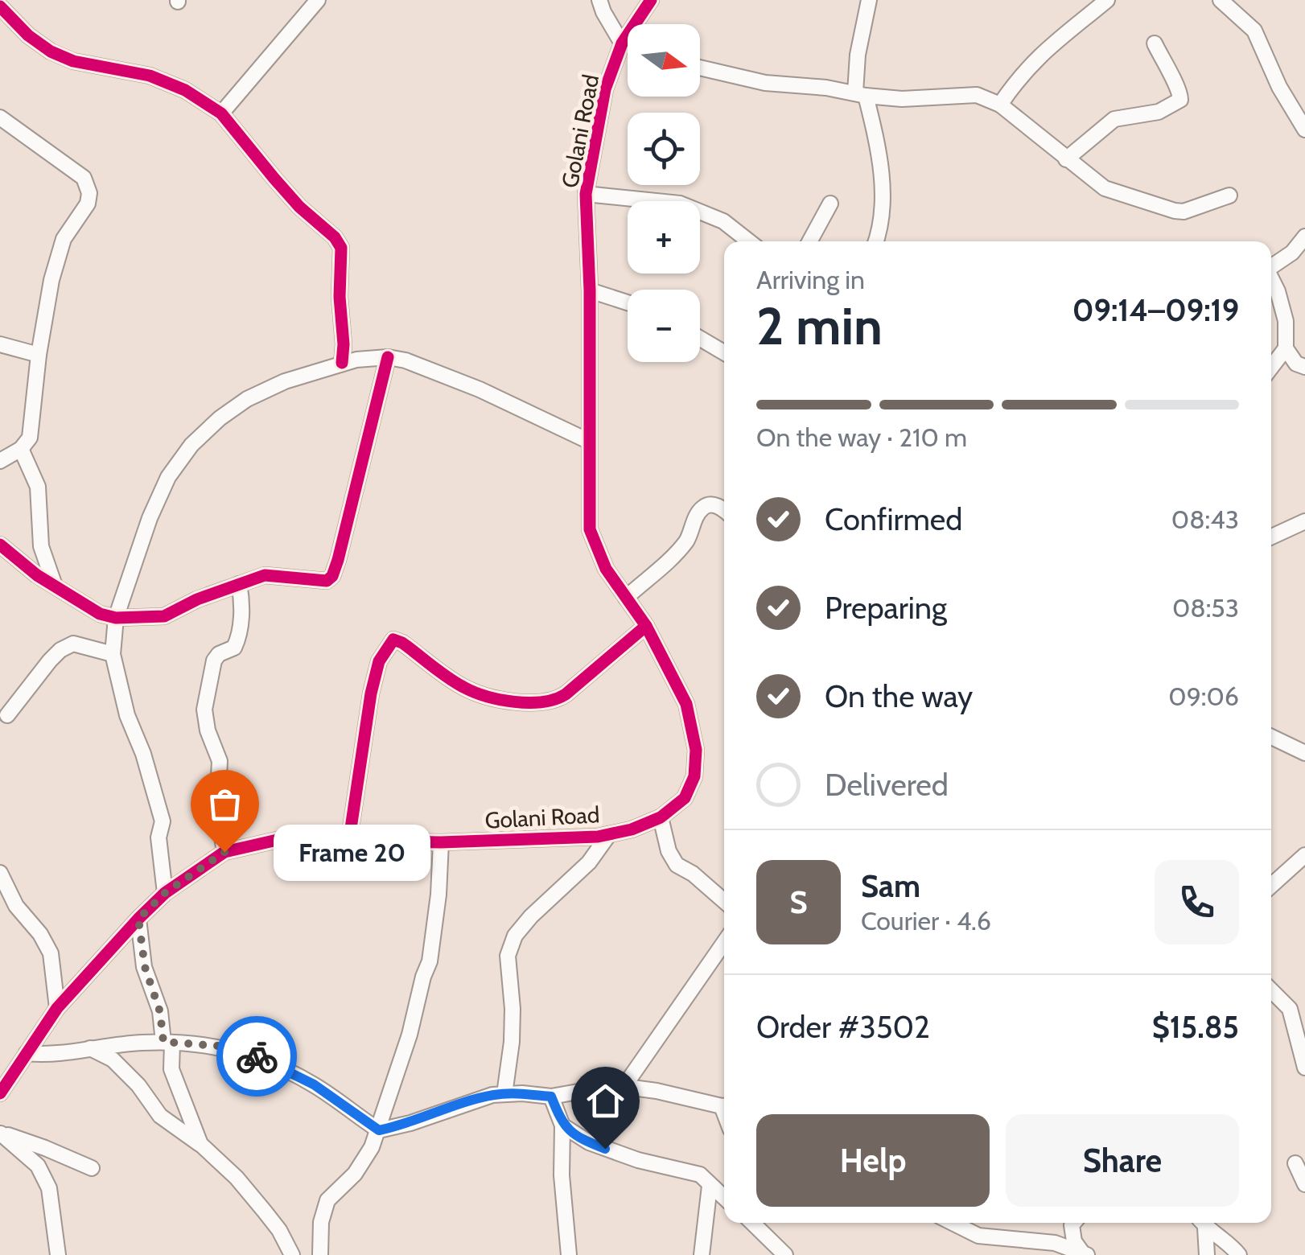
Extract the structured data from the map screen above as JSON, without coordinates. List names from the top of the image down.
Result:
{
  "streets": {
    "street": ["Golani Road"]
  },
  "places": ["Frame 20"],
  "north": "right",
  "page": {
    "map_buttons": ["+", "−"],
    "heading": ["2 min", "Arriving in", "09:14–09:19"],
    "panel": [
      "Sam",
      "Courier · 4.6",
      "Order #3502",
      "$15.85"
    ],
    "bar": "On the way · 210 m",
    "list": [
      ["Confirmed", "08:43"],
      ["Preparing", "08:53"],
      ["On the way", "09:06"],
      "Delivered"
    ],
    "bubble": "Frame 20",
    "round": "S",
    "buttons": ["Help", "Share"]
  }
}
